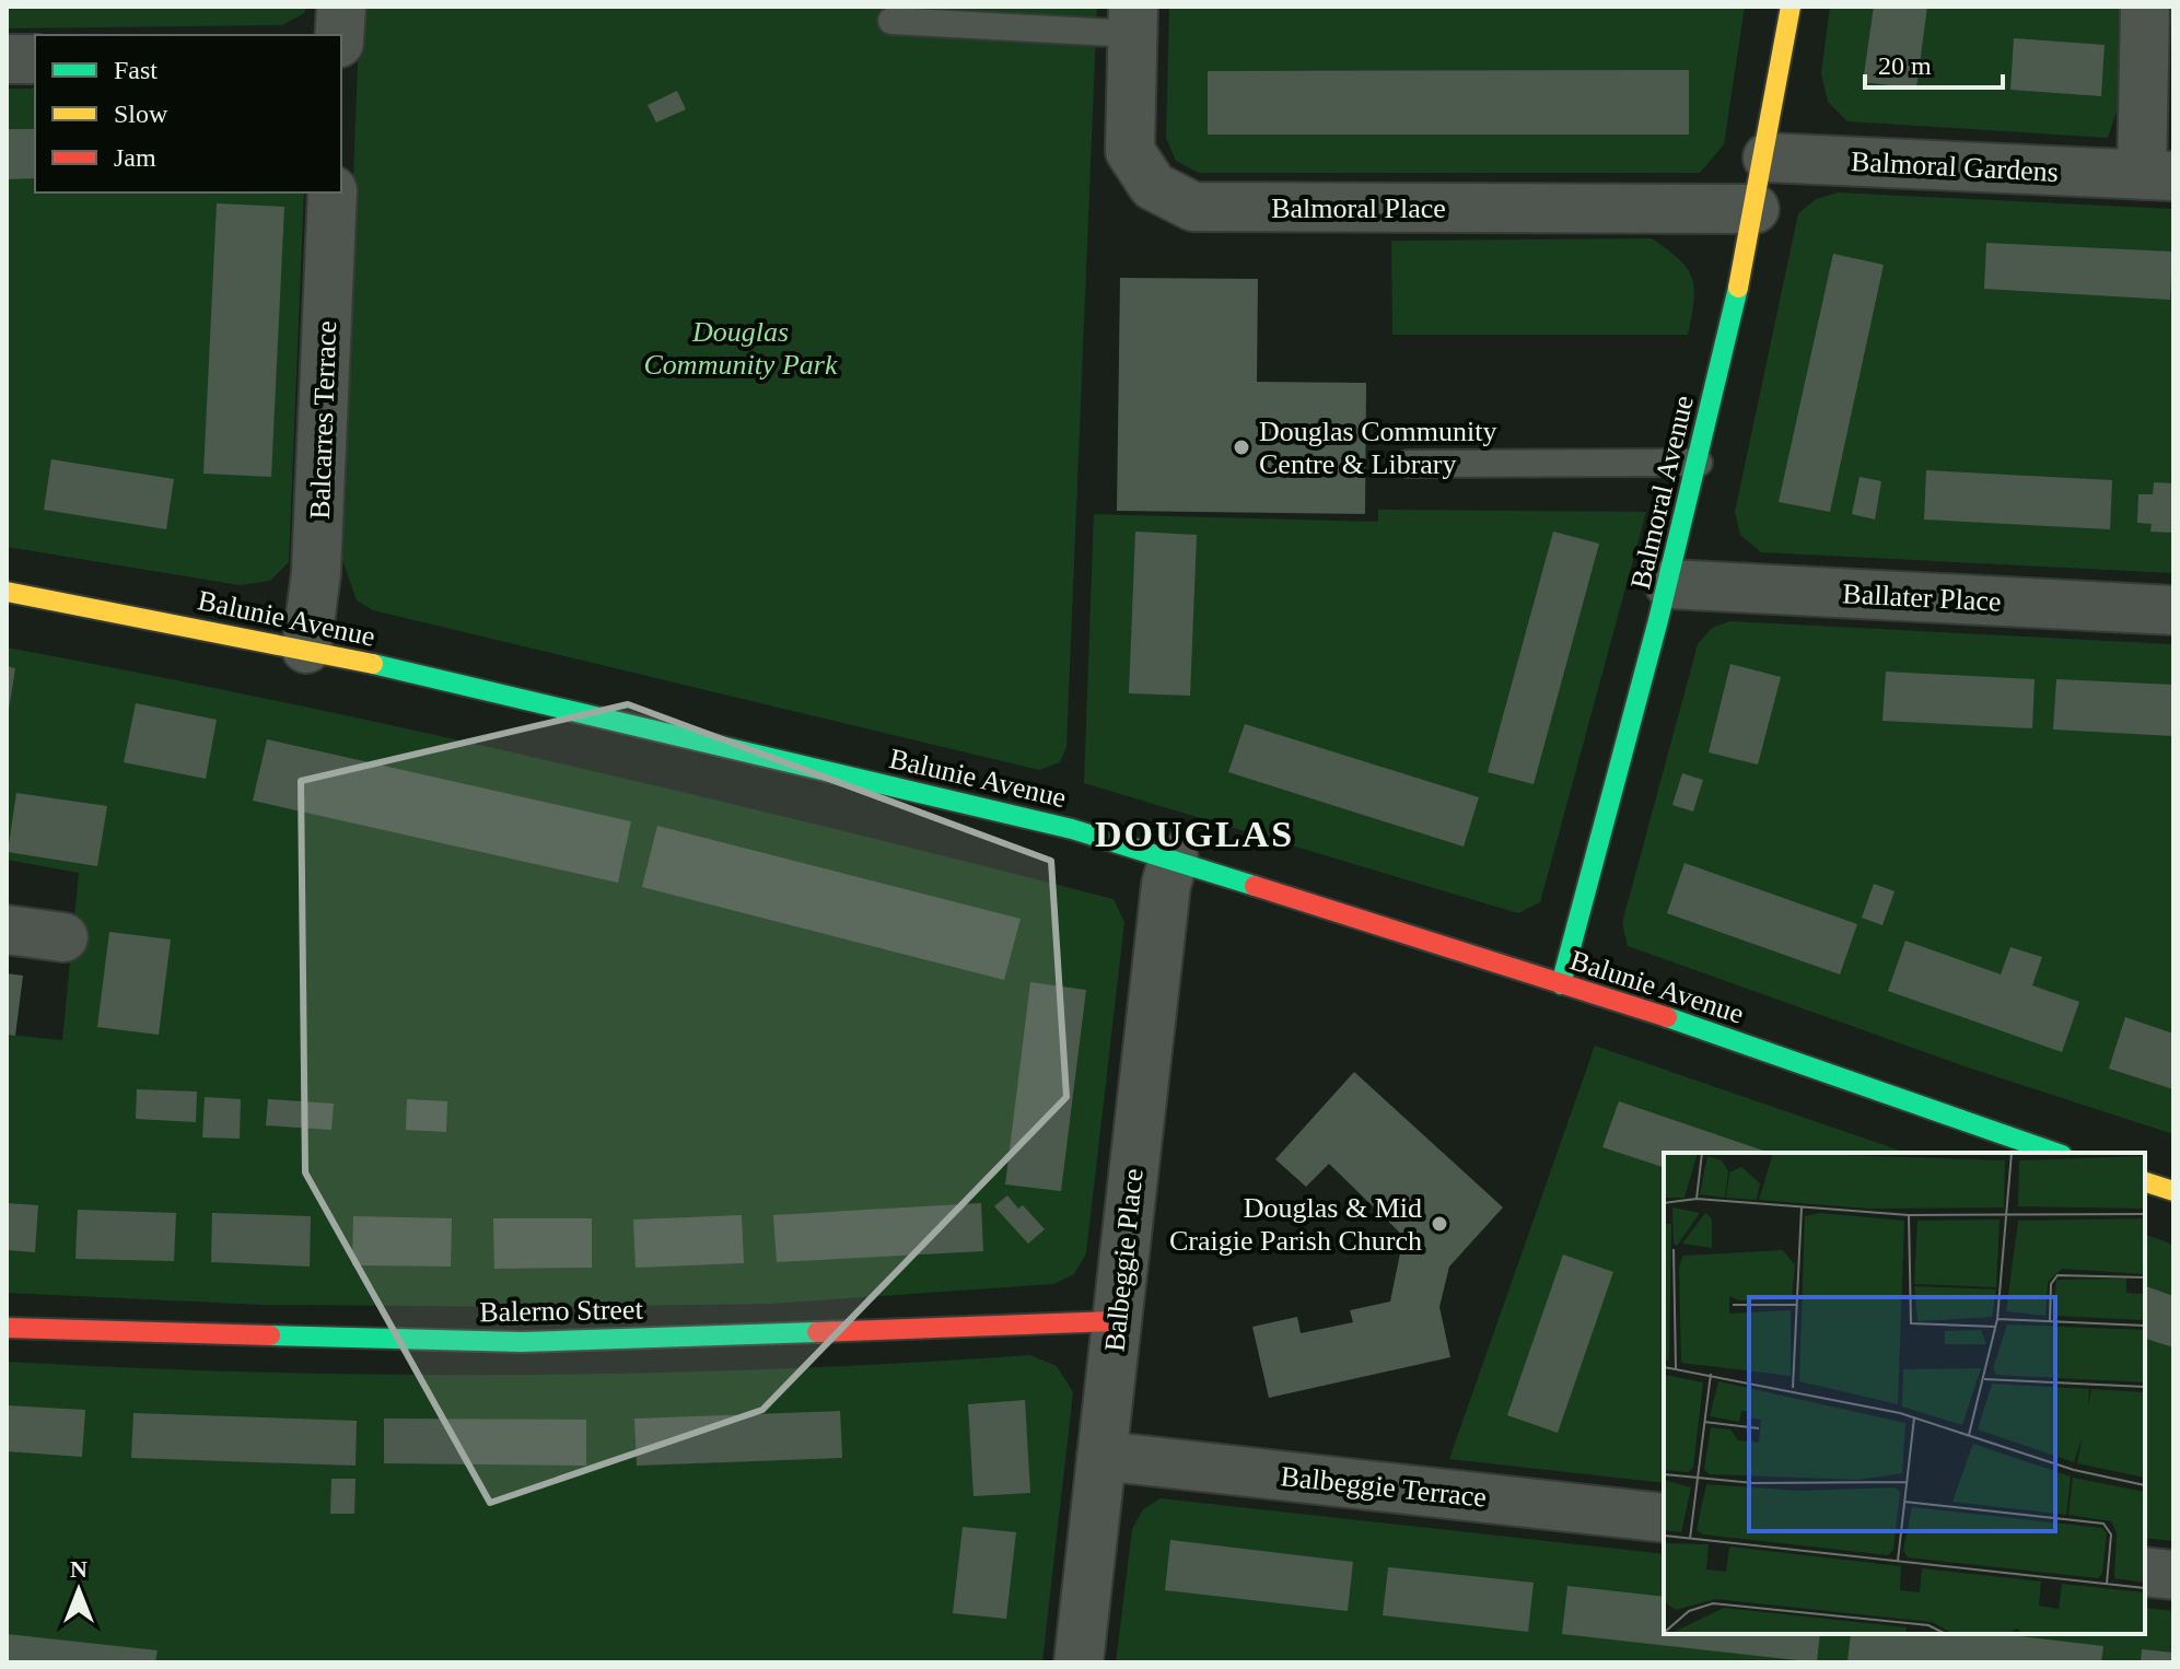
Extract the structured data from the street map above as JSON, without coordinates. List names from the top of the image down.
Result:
{
  "streets": {
    "street": [
      "Balmoral Gardens",
      "Balmoral Place",
      "Balcarres Terrace",
      "Balmoral Avenue",
      "Ballater Place",
      "Balunie Avenue",
      "Balbeggie Place",
      "Balerno Street",
      "Balbeggie Terrace"
    ]
  },
  "crossings": [
    ["Balmoral Gardens", "Balmoral Avenue"],
    ["Balmoral Place", "Balmoral Avenue"],
    ["Balcarres Terrace", "Balunie Avenue"],
    ["Balmoral Avenue", "Ballater Place"],
    ["Balmoral Avenue", "Balunie Avenue"],
    ["Balunie Avenue", "Balbeggie Place"],
    ["Balbeggie Place", "Balerno Street"],
    ["Balbeggie Place", "Balbeggie Terrace"]
  ],
  "districts": ["DOUGLAS"],
  "parks": ["Douglas Community Park"],
  "places": ["Douglas Community Centre & Library", "Douglas & Mid Craigie Parish Church"],
  "legend": ["Fast", "Slow", "Jam"],
  "scale_bar": "20 m",
  "north": "top"
}
